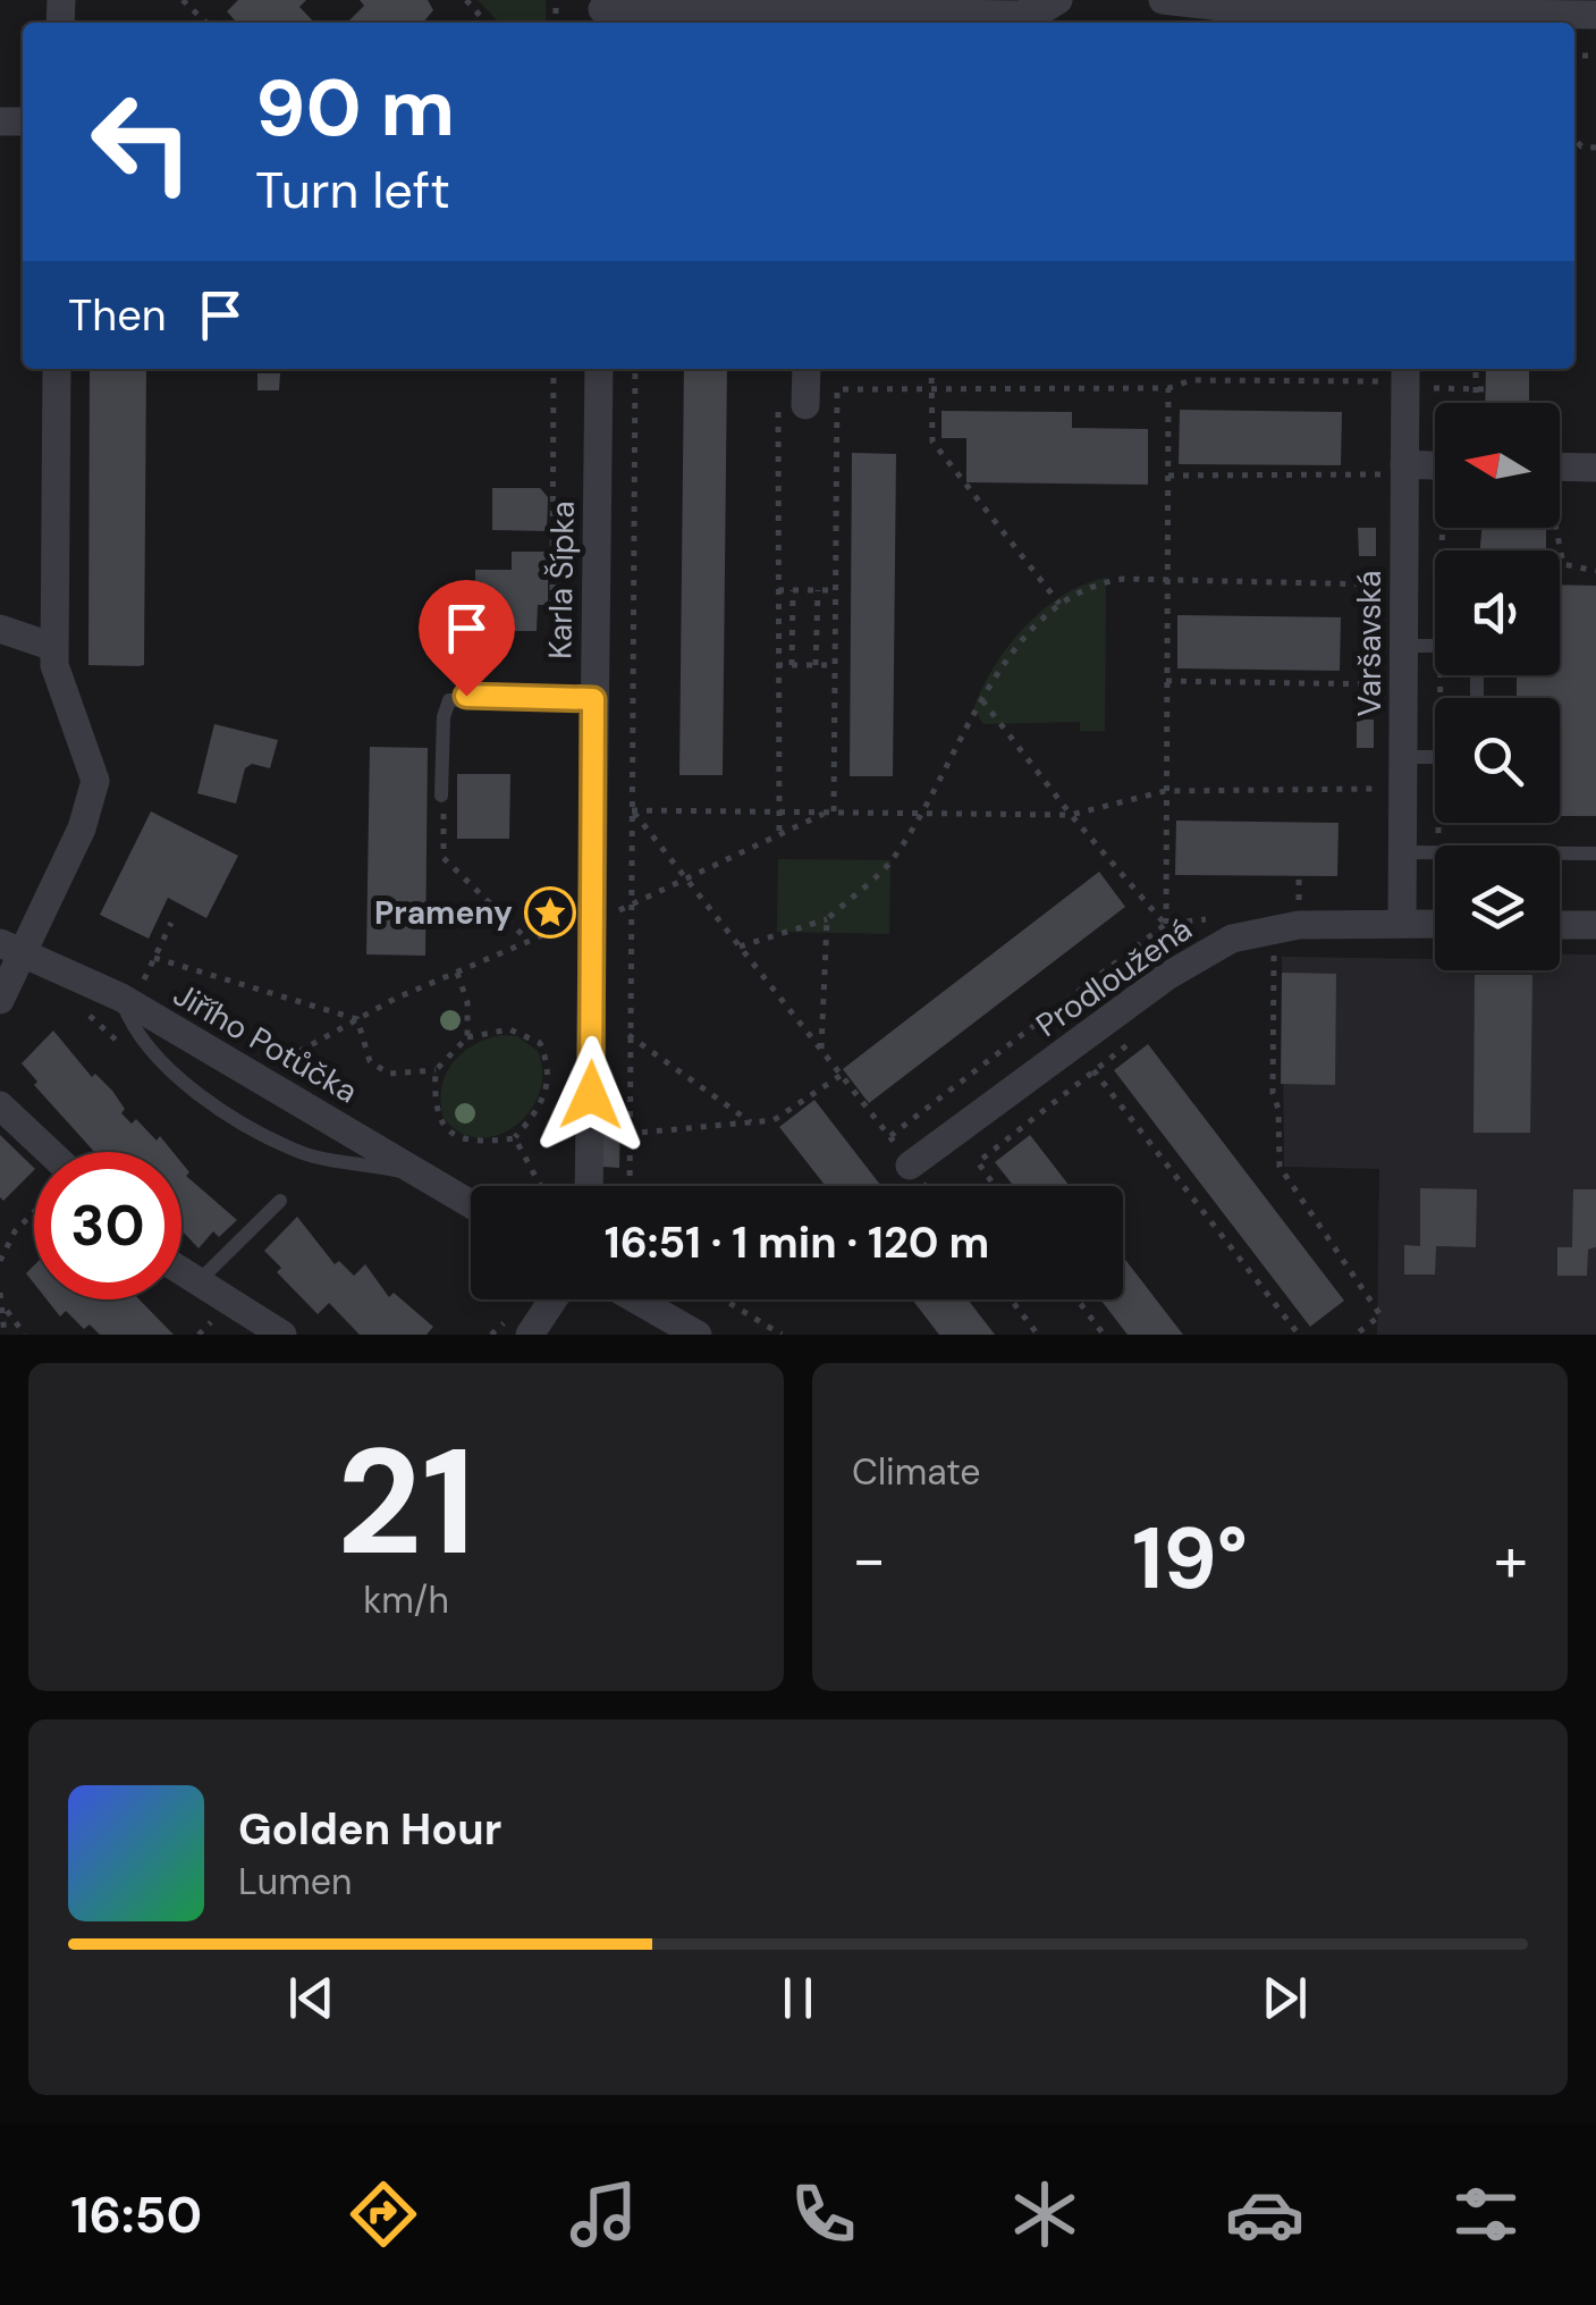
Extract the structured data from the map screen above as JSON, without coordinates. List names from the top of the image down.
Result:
{
  "streets": {
    "street": [
      "Karla Šípka",
      "Varšavská",
      "Prodloužená",
      "Jiřího Potůčka"
    ]
  },
  "crossings": [
    ["Varšavská", "Prodloužená"]
  ],
  "places": {
    "place": ["Prameny"]
  },
  "north": "left",
  "page": {
    "turn": ["90 m", "Turn left"],
    "then": "Then",
    "limit": "30",
    "trip": "16:51 · 1 min · 120 m",
    "tile": [
      ["21", "km/h"],
      "Climate"
    ],
    "heat": ["−", "19°", "+"],
    "song": ["Golden Hour", "Lumen"],
    "tabs": "16:50"
  }
}
